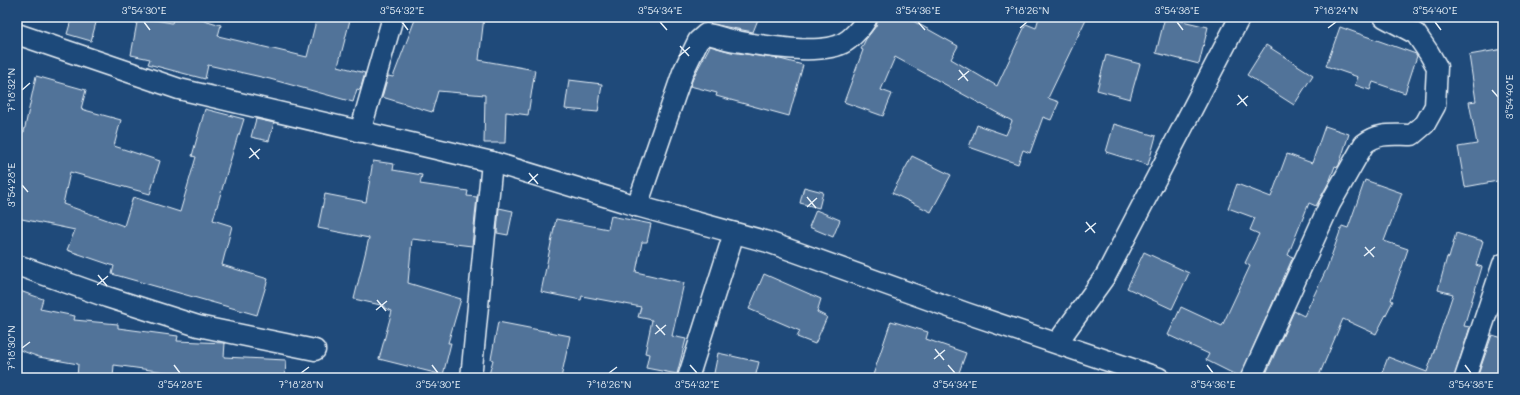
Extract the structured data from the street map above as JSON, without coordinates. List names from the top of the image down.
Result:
{
  "coordinates": [
    "3°54'30\"E",
    "3°54'32\"E",
    "3°54'34\"E",
    "3°54'36\"E",
    "7°18'26\"N",
    "3°54'38\"E",
    "7°18'24\"N",
    "3°54'40\"E",
    "7°18'32\"N",
    "3°54'28\"E",
    "7°18'30\"N",
    "7°18'28\"N"
  ]
}
